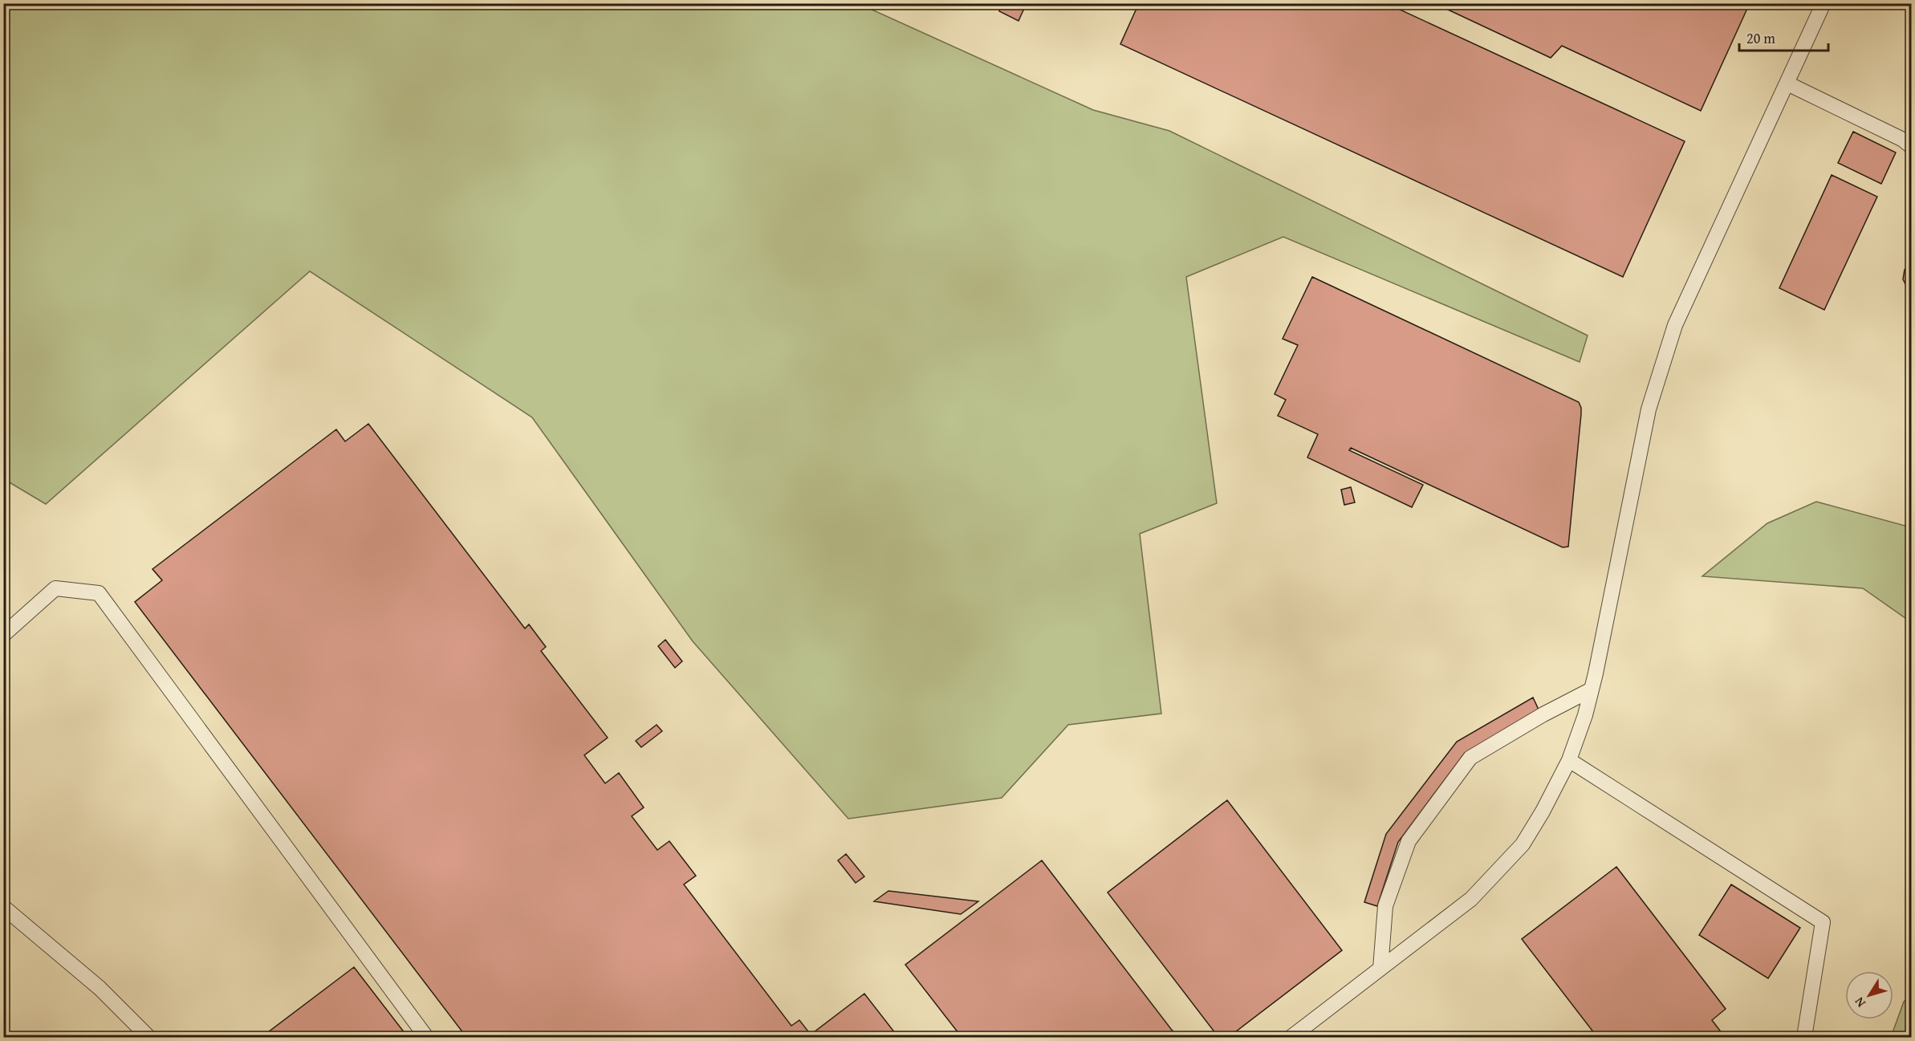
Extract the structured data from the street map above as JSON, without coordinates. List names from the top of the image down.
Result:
{
  "scale_bar": "20 m",
  "north": "bottom left"
}
